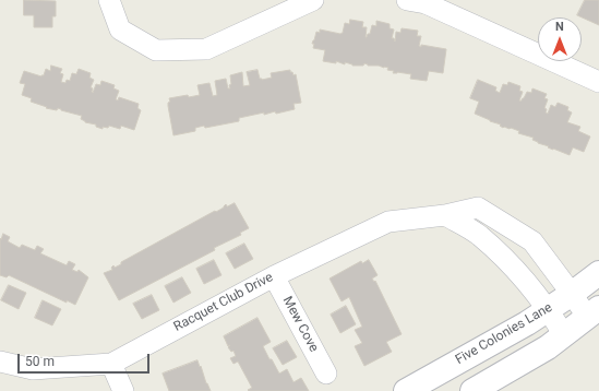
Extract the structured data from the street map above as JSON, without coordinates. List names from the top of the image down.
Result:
{
  "streets": {
    "street": ["Racquet Club Drive", "Mew Cove", "Five Colonies Lane"]
  },
  "crossings": [
    ["Racquet Club Drive", "Mew Cove"],
    ["Racquet Club Drive", "Five Colonies Lane"]
  ],
  "scale_bar": "50 m",
  "north": "top"
}
